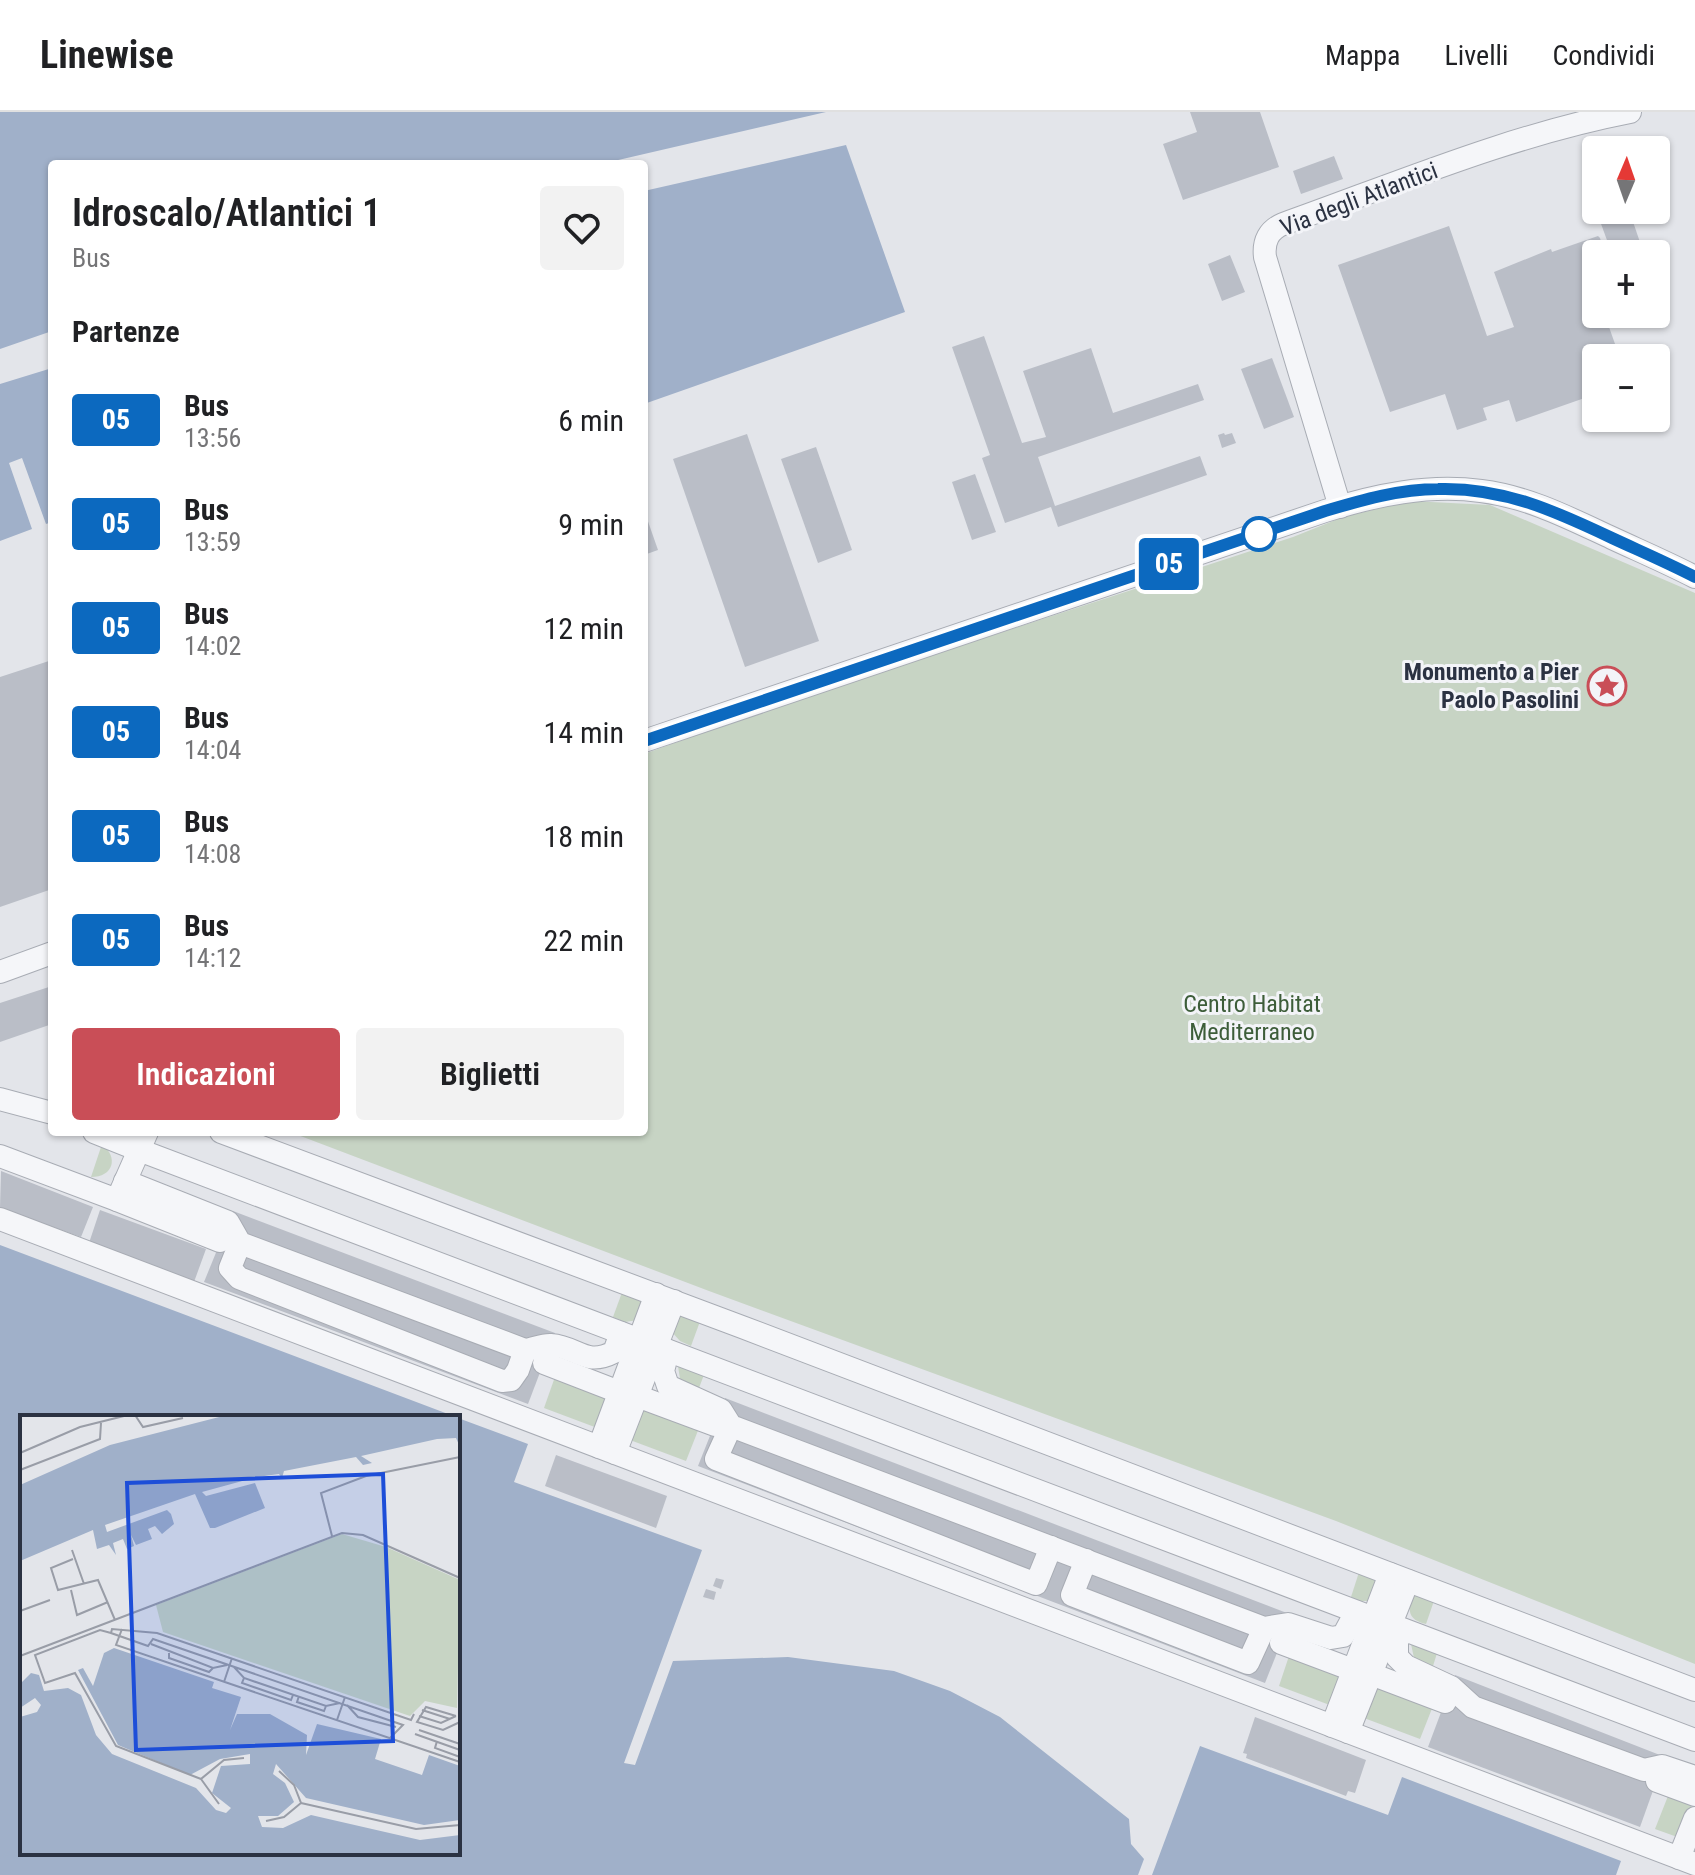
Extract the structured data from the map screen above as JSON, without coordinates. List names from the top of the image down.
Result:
{
  "streets": {
    "street": ["Via degli Atlantici"]
  },
  "parks": ["Centro Habitat Mediterraneo"],
  "places": {
    "place": ["Monumento a Pier Paolo Pasolini"]
  },
  "lines": ["bus line 05"],
  "north": "top",
  "page": {
    "header": "Linewise",
    "nav": ["Mappa", "Livelli", "Condividi"],
    "on_map": "05",
    "map_buttons": ["+", "−"],
    "heading": [
      ["Idroscalo/Atlantici 1", "Bus"],
      "Partenze"
    ],
    "list": [
      {
        "mark": "05",
        "name": "Bus",
        "note": "13:56",
        "value": "6 min"
      },
      {
        "mark": "05",
        "name": "Bus",
        "note": "13:59",
        "value": "9 min"
      },
      {
        "mark": "05",
        "name": "Bus",
        "note": "14:02",
        "value": "12 min"
      },
      {
        "mark": "05",
        "name": "Bus",
        "note": "14:04",
        "value": "14 min"
      },
      {
        "mark": "05",
        "name": "Bus",
        "note": "14:08",
        "value": "18 min"
      },
      {
        "mark": "05",
        "name": "Bus",
        "note": "14:12",
        "value": "22 min"
      }
    ],
    "buttons": ["Indicazioni", "Biglietti"]
  }
}
